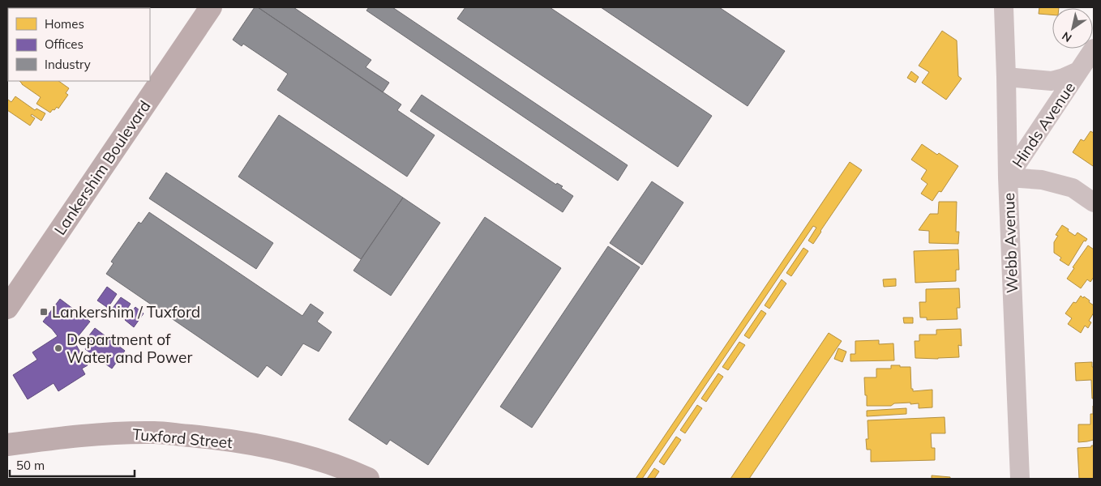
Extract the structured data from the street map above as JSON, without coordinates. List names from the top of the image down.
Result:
{
  "streets": {
    "main road": ["Lankershim Boulevard", "Tuxford Street"],
    "street": ["Hinds Avenue", "Webb Avenue"]
  },
  "crossings": [
    ["Hinds Avenue", "Webb Avenue"]
  ],
  "places": {
    "transit": ["Lankershim / Tuxford"],
    "other": ["Department of Water and Power"]
  },
  "legend": ["Homes", "Offices", "Industry"],
  "scale_bar": "50 m",
  "north": "bottom left"
}
